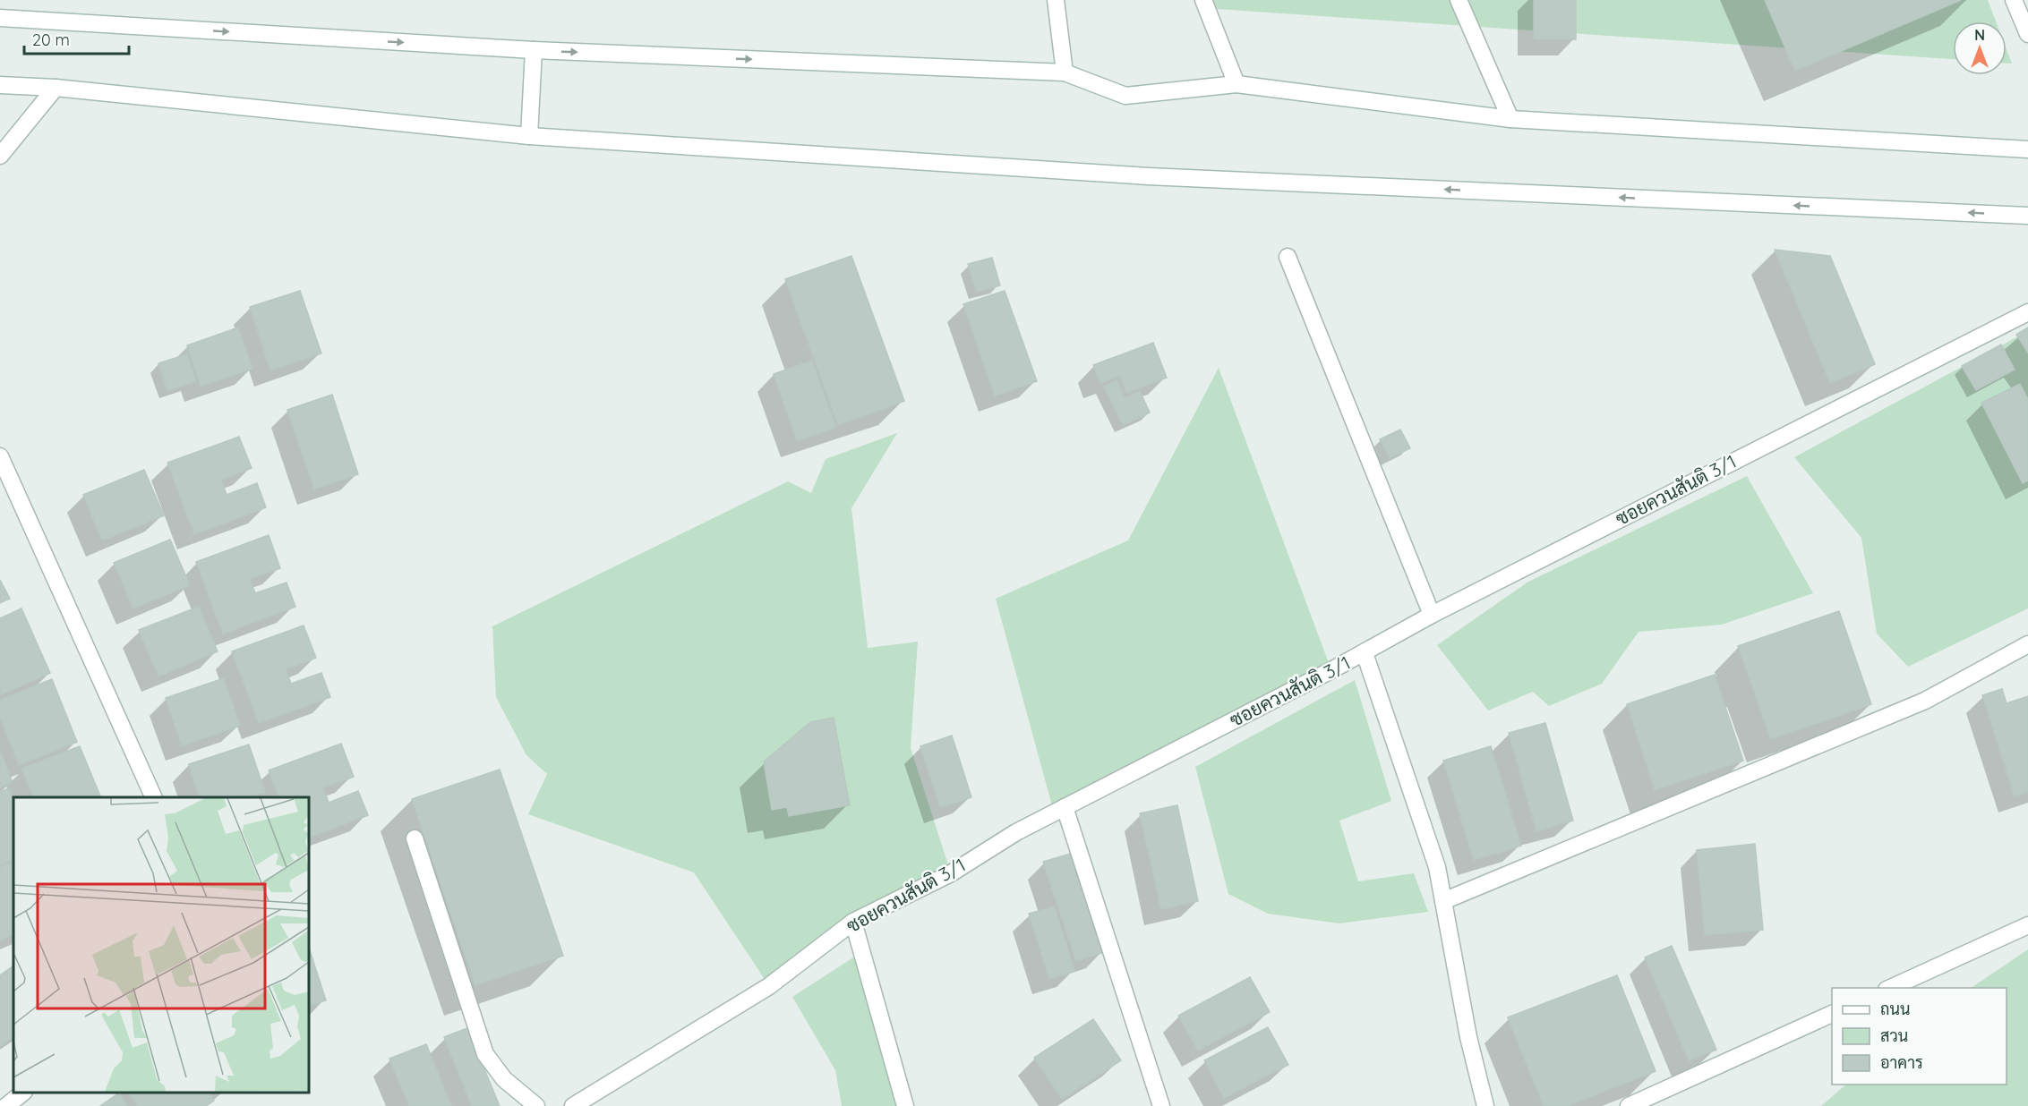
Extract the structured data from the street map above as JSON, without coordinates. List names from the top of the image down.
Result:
{
  "streets": {
    "street": ["ซอยควนสันติ 3/1"]
  },
  "legend": ["ถนน", "สวน", "อาคาร"],
  "scale_bar": "20 m",
  "north": "top"
}
